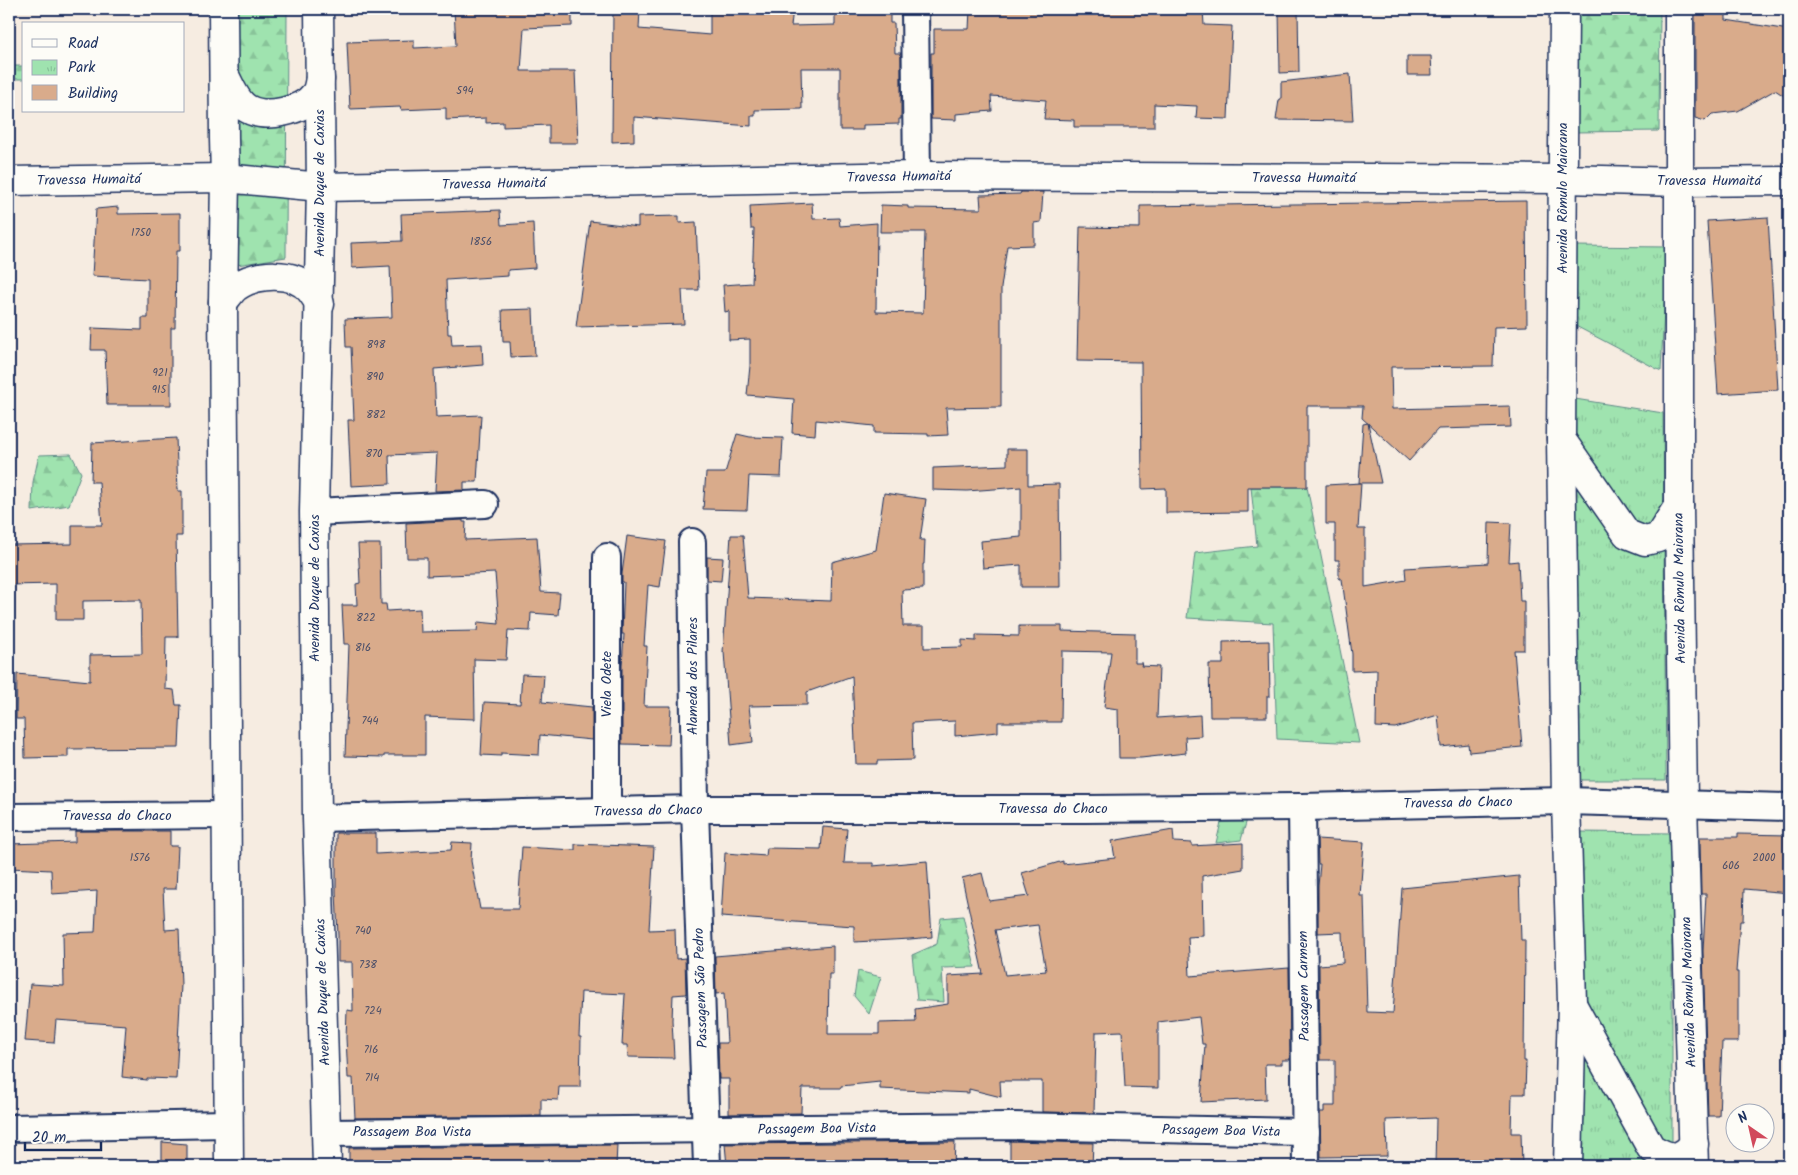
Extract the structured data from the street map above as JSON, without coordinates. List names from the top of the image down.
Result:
{
  "streets": {
    "street": [
      "Travessa Humaitá",
      "Avenida Duque de Caxias",
      "Avenida Rômulo Maiorana",
      "Alameda dos Pilares",
      "Viela Odete",
      "Travessa do Chaco",
      "Passagem Carmem",
      "Passagem São Pedro",
      "Passagem Boa Vista"
    ]
  },
  "crossings": [
    ["Travessa Humaitá", "Avenida Duque de Caxias"],
    ["Travessa Humaitá", "Avenida Rômulo Maiorana"],
    ["Avenida Duque de Caxias", "Travessa do Chaco"],
    ["Avenida Duque de Caxias", "Passagem Boa Vista"],
    ["Avenida Rômulo Maiorana", "Travessa do Chaco"],
    ["Alameda dos Pilares", "Travessa do Chaco"],
    ["Alameda dos Pilares", "Passagem São Pedro"],
    ["Viela Odete", "Travessa do Chaco"],
    ["Travessa do Chaco", "Passagem Carmem"],
    ["Travessa do Chaco", "Passagem São Pedro"],
    ["Passagem Carmem", "Passagem Boa Vista"],
    ["Passagem São Pedro", "Passagem Boa Vista"]
  ],
  "house_numbers": [
    "594",
    "1750",
    "1856",
    "898",
    "921",
    "890",
    "915",
    "882",
    "870",
    "822",
    "816",
    "744",
    "1576",
    "2000",
    "606",
    "740",
    "738",
    "724",
    "716",
    "714"
  ],
  "legend": ["Road", "Park", "Building"],
  "scale_bar": "20 m",
  "north": "top left"
}
